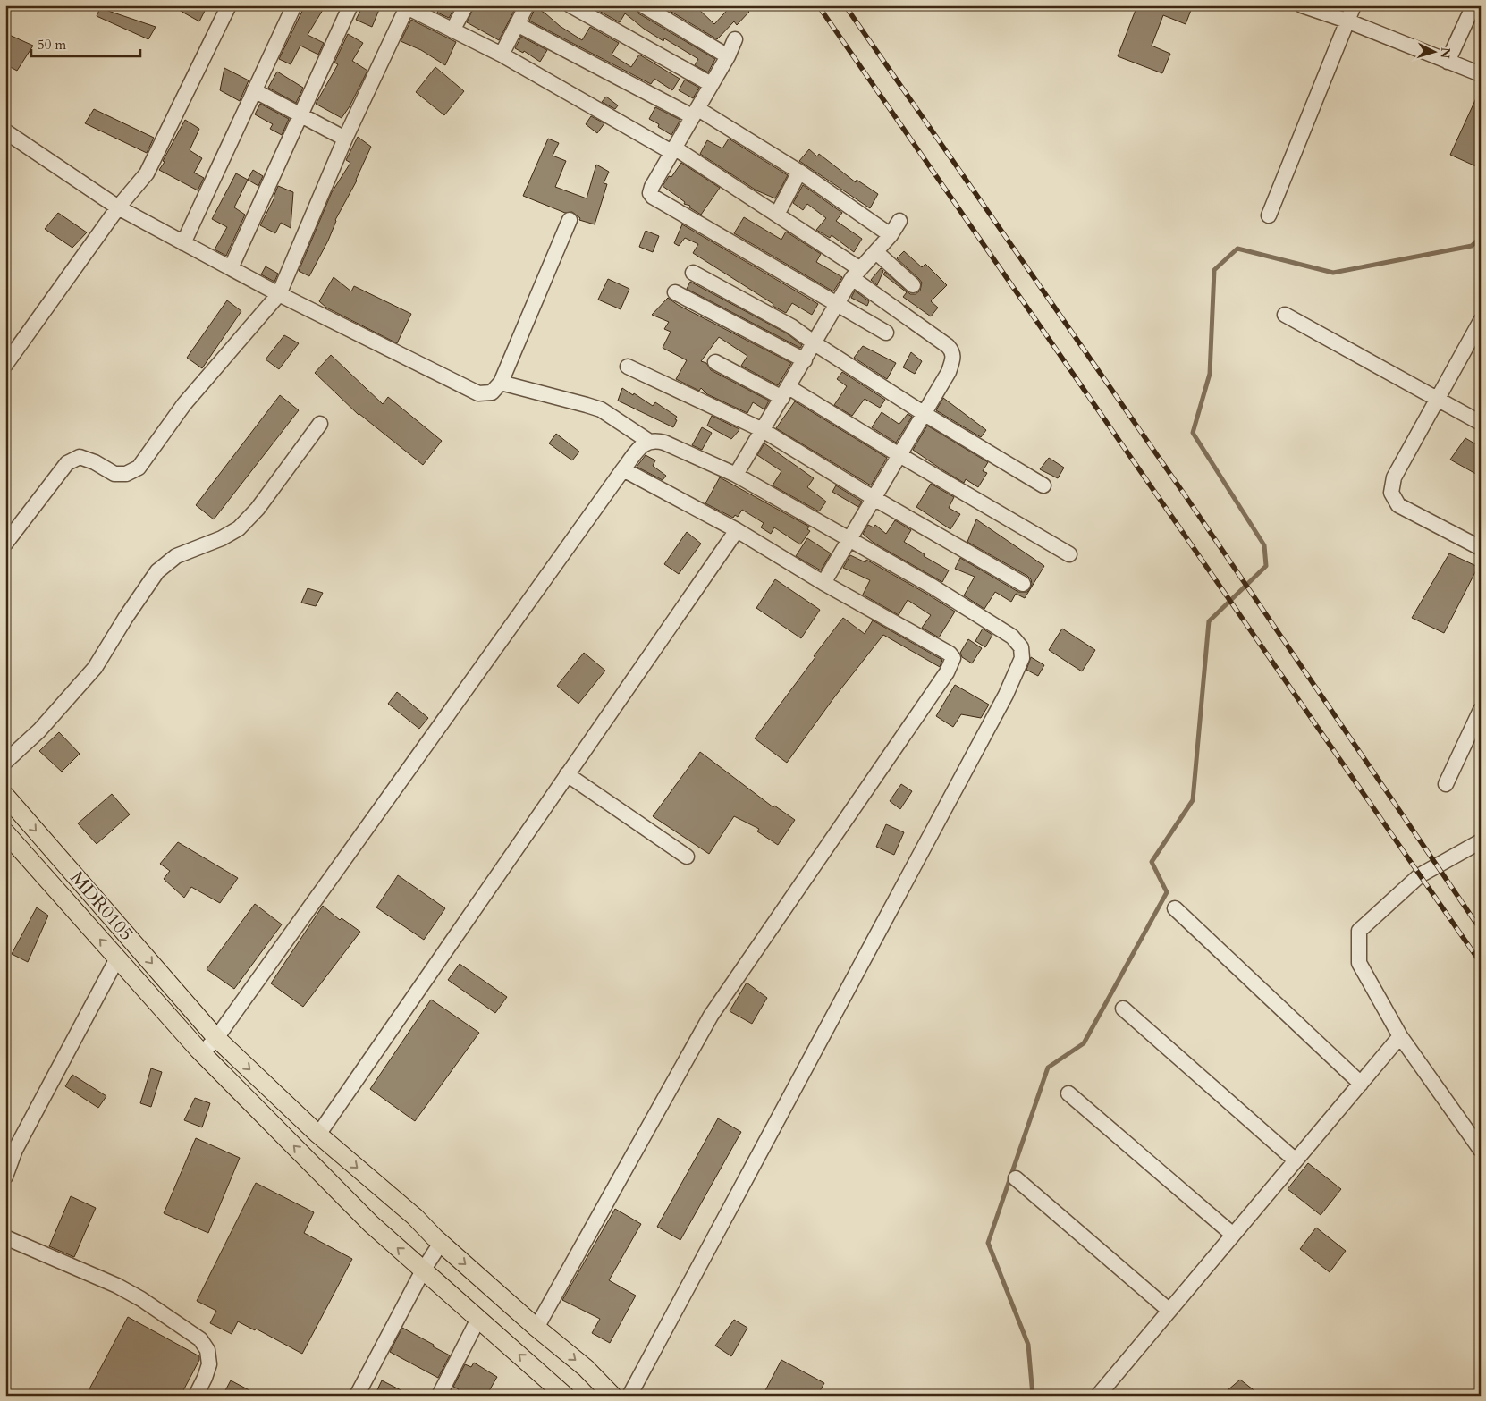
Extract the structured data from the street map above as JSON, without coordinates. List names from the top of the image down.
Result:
{
  "streets": {
    "main road": ["MDR0105"]
  },
  "scale_bar": "50 m",
  "north": "right"
}
